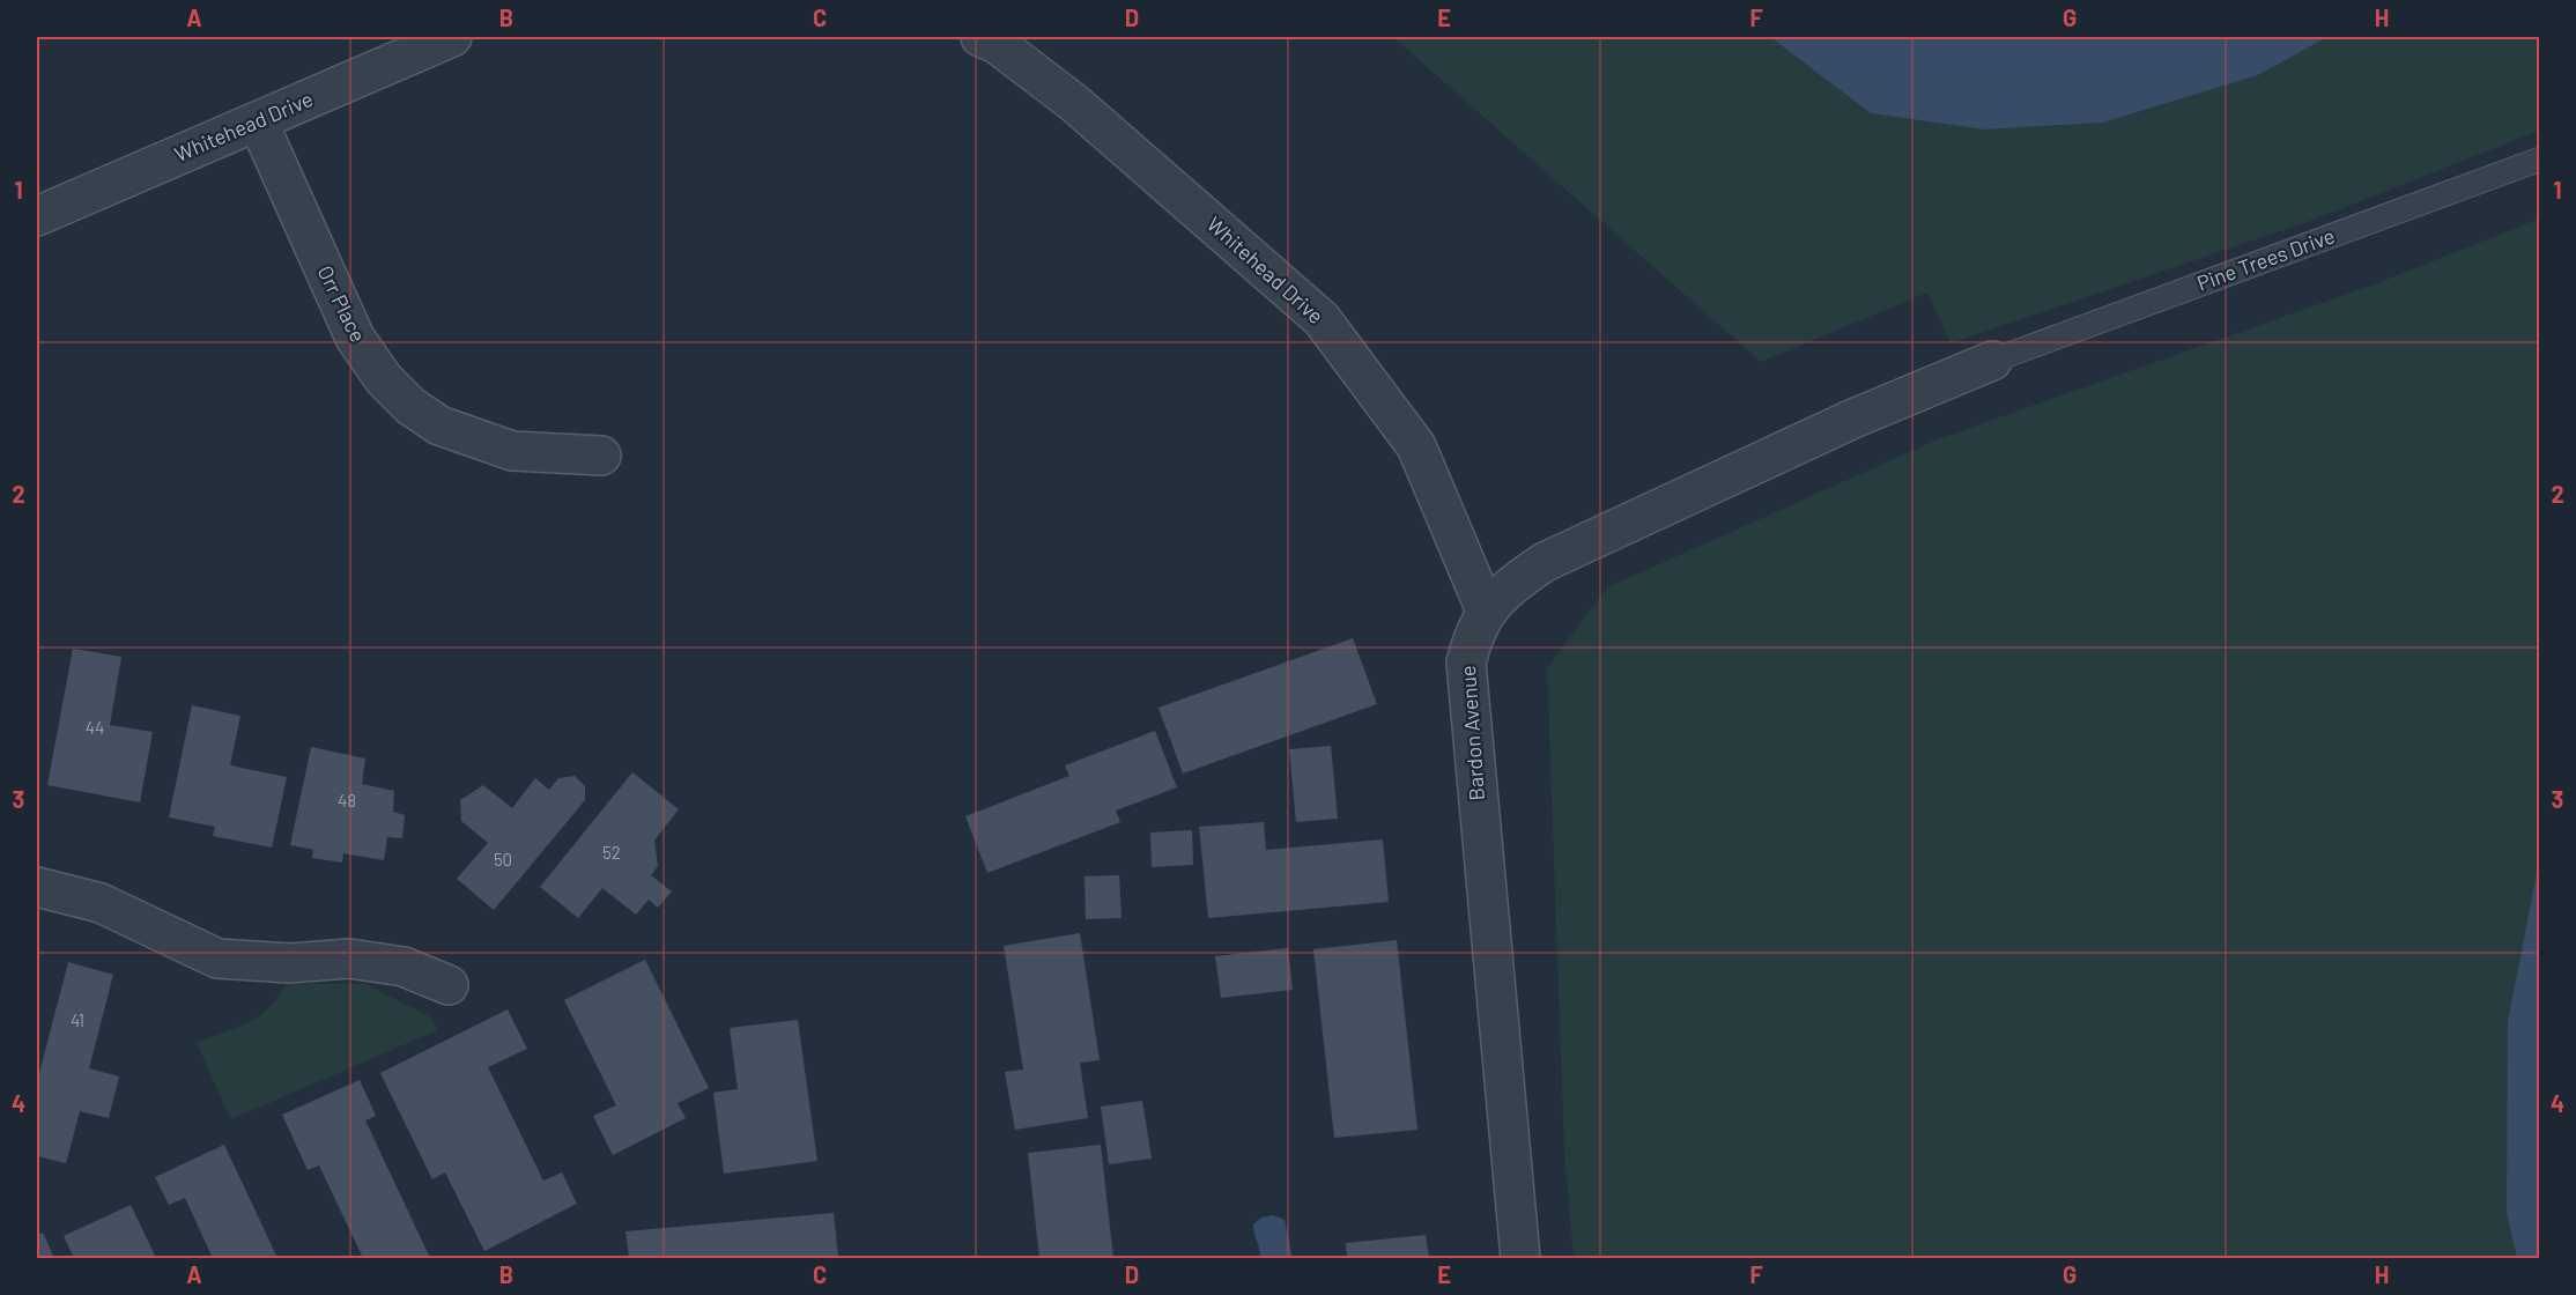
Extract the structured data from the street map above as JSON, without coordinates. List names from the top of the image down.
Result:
{
  "streets": {
    "street": ["Whitehead Drive", "Orr Place", "Bardon Avenue"],
    "lane": ["Pine Trees Drive"]
  },
  "crossings": [
    ["Whitehead Drive", "Orr Place"],
    ["Whitehead Drive", "Bardon Avenue"],
    ["Pine Trees Drive", "Bardon Avenue"]
  ],
  "house_numbers": [
    "44",
    "48",
    "52",
    "50",
    "41"
  ],
  "grid": {
    "columns": [
      "A",
      "B",
      "C",
      "D",
      "E",
      "F",
      "G",
      "H"
    ],
    "rows": [
      "1",
      "2",
      "3",
      "4"
    ]
  }
}
